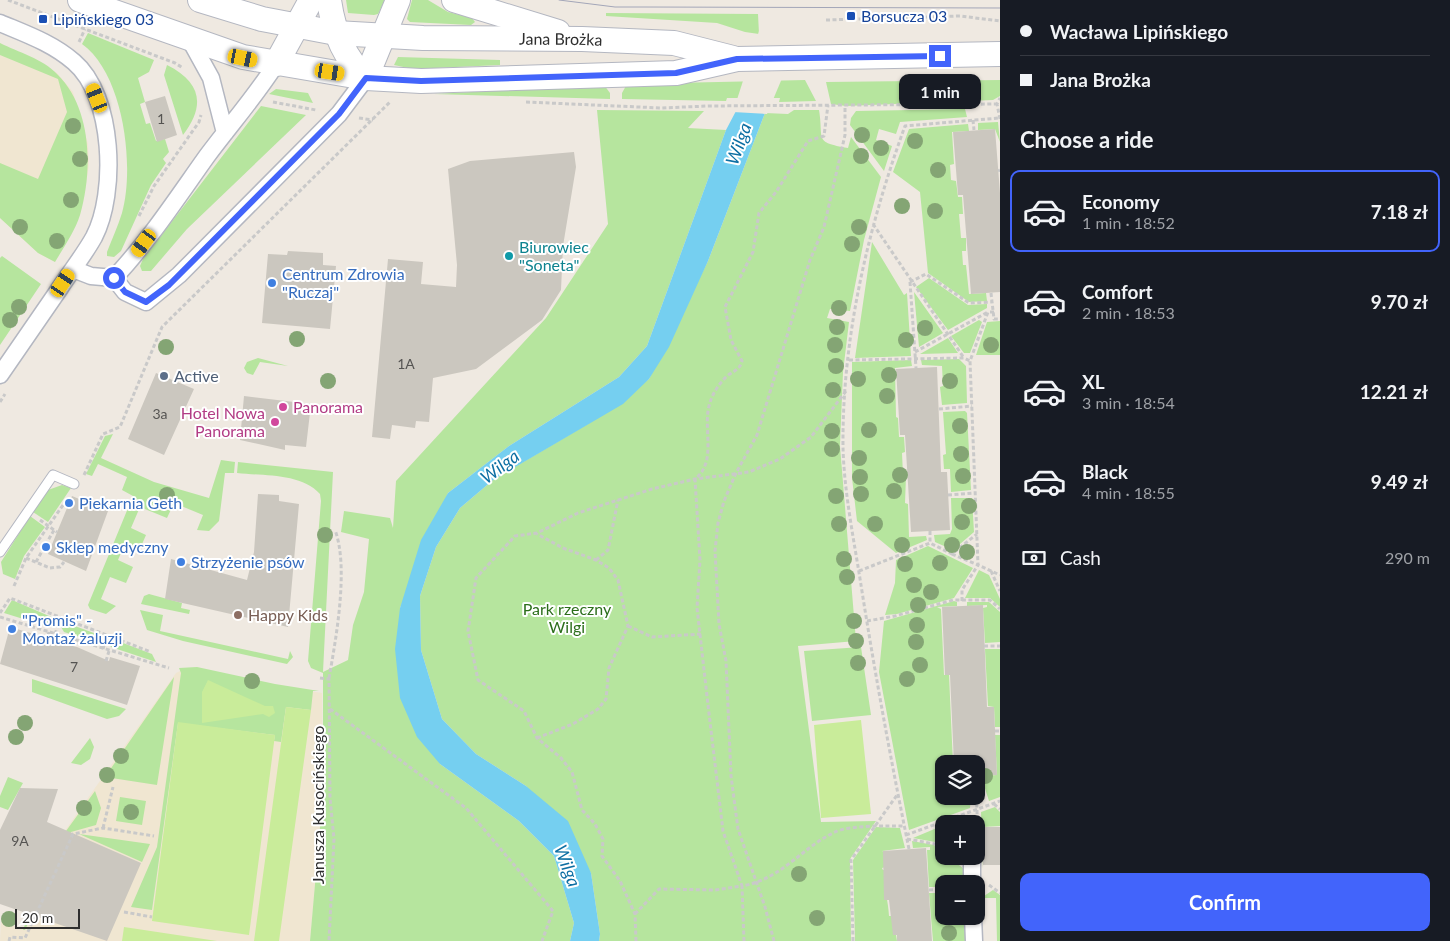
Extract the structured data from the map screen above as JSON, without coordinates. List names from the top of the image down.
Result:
{
  "streets": {
    "main road": ["Jana Brożka"],
    "path": ["Janusza Kusocińskiego"]
  },
  "water": ["Wilga"],
  "parks": ["Park rzeczny Wilgi"],
  "places": {
    "transit": ["Borsucza 03", "Lipińskiego 03"],
    "other": [
      "Biurowiec \"Soneta\"",
      "Centrum Zdrowia \"Ruczaj\"",
      "Active",
      "Panorama",
      "Hotel Nowa Panorama",
      "Piekarnia Geth",
      "Sklep medyczny",
      "Strzyżenie psów",
      "Happy Kids",
      "\"Promis\" - Montaż żaluzji"
    ]
  },
  "house_numbers": [
    "1",
    "1A",
    "3a",
    "7",
    "9A"
  ],
  "scale_bar": "20 m",
  "page": {
    "banner": ["Wacława Lipińskiego", "Jana Brożka"],
    "bubble": "1 min",
    "heading": "Choose a ride",
    "list": [
      {
        "name": "Economy",
        "note": "1 min · 18:52",
        "value": "7.18 zł"
      },
      {
        "name": "Comfort",
        "note": "2 min · 18:53",
        "value": "9.70 zł"
      },
      {
        "name": "XL",
        "note": "3 min · 18:54",
        "value": "12.21 zł"
      },
      {
        "name": "Black",
        "note": "4 min · 18:55",
        "value": "9.49 zł"
      }
    ],
    "pay": ["Cash", "290 m"],
    "map_buttons": ["+", "−"],
    "buttons": "Confirm",
    "scale": "20 m"
  }
}
